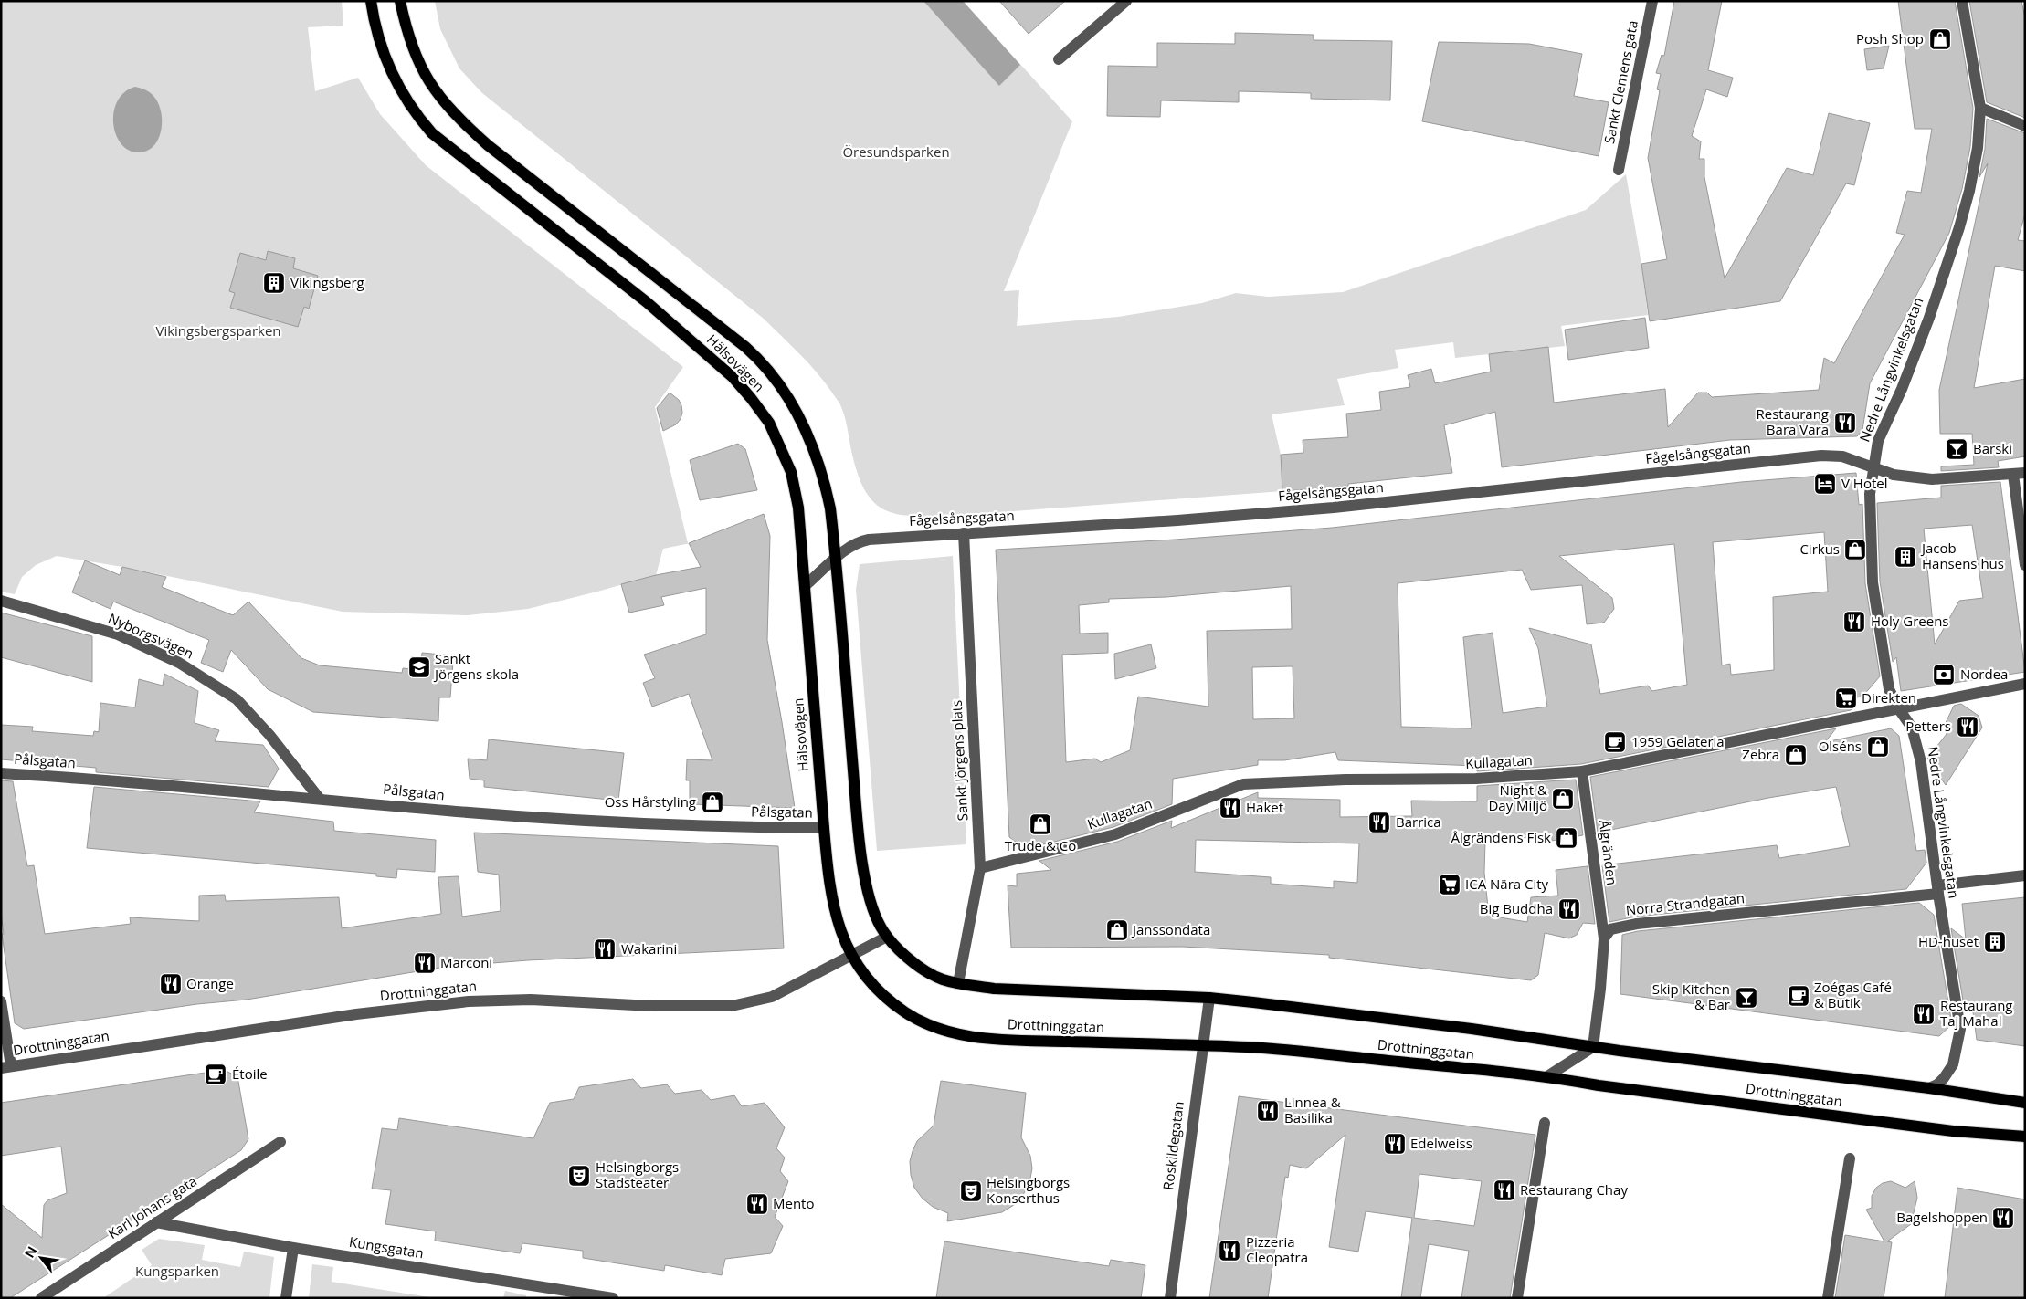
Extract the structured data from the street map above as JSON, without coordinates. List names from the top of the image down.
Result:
{
  "streets": {
    "main road": ["Hälsovägen", "Drottninggatan"],
    "street": [
      "Sankt Clemens gata",
      "Nedre Långvinkelsgatan",
      "Fågelsångsgatan",
      "Nyborgsvägen",
      "Sankt Jörgens plats",
      "Pålsgatan",
      "Kullagatan",
      "Ålgränden",
      "Norra Strandgatan",
      "Roskildegatan",
      "Karl Johans gata",
      "Kungsgatan"
    ]
  },
  "crossings": [
    ["Hälsovägen", "Fågelsångsgatan"],
    ["Hälsovägen", "Pålsgatan"],
    ["Hälsovägen", "Drottninggatan"],
    ["Nedre Långvinkelsgatan", "Fågelsångsgatan"],
    ["Nedre Långvinkelsgatan", "Kullagatan"],
    ["Nedre Långvinkelsgatan", "Norra Strandgatan"],
    ["Nedre Långvinkelsgatan", "Drottninggatan"],
    ["Fågelsångsgatan", "Sankt Jörgens plats"],
    ["Nyborgsvägen", "Pålsgatan"],
    ["Sankt Jörgens plats", "Kullagatan"],
    ["Sankt Jörgens plats", "Drottninggatan"],
    ["Kullagatan", "Ålgränden"],
    ["Ålgränden", "Norra Strandgatan"],
    ["Drottninggatan", "Roskildegatan"],
    ["Karl Johans gata", "Kungsgatan"]
  ],
  "parks": ["Öresundsparken", "Vikingsbergsparken", "Kungsparken"],
  "places": {
    "shop": [
      "Posh Shop",
      "Cirkus",
      "Olséns",
      "Zebra",
      "Night & Day Miljö",
      "Oss Hårstyling",
      "Trude & Co",
      "Ålgrändens Fisk",
      "Janssondata"
    ],
    "building": ["Vikingsberg", "Jacob Hansens hus", "HD-huset"],
    "restaurant": [
      "Restaurang Bara Vara",
      "Holy Greens",
      "Petters",
      "Haket",
      "Barrica",
      "Big Buddha",
      "Wakarini",
      "Marconi",
      "Orange",
      "Restaurang Taj Mahal",
      "Linnea & Basilika",
      "Edelweiss",
      "Restaurang Chay",
      "Mento",
      "Bagelshoppen",
      "Pizzeria Cleopatra"
    ],
    "bar": ["Barski", "Skip Kitchen & Bar"],
    "hotel": ["V Hotel"],
    "school or university": ["Sankt Jörgens skola"],
    "bank": ["Nordea"],
    "supermarket": ["Direkten", "ICA Nära City"],
    "cafe": ["1959 Gelateria", "Zoégas Café & Butik", "Étoile"],
    "theatre": ["Helsingborgs Stadsteater", "Helsingborgs Konserthus"]
  },
  "north": "top left"
}
